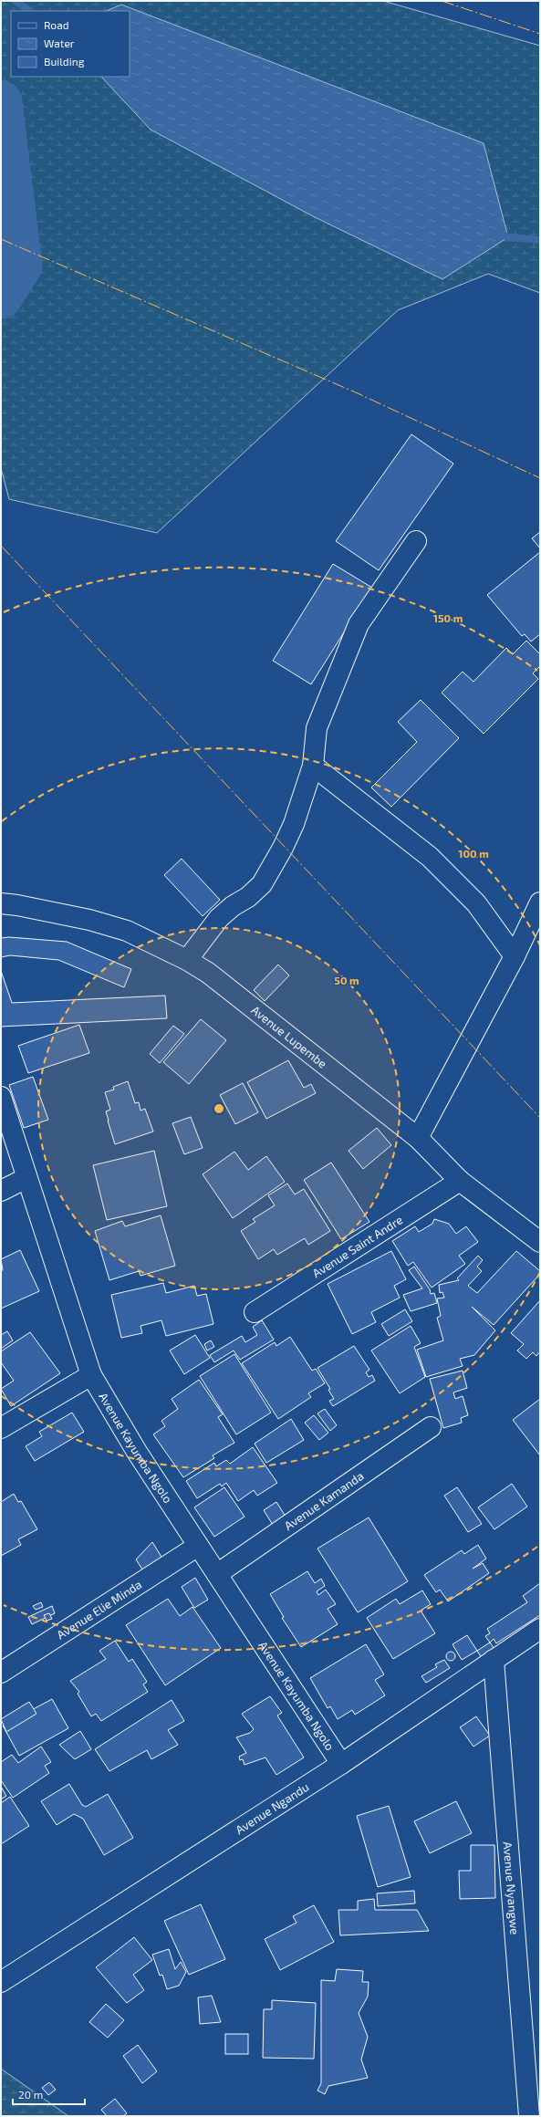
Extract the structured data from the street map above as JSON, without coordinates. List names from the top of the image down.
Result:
{
  "streets": {
    "street": [
      "Avenue Lupembe",
      "Avenue Saint Andre",
      "Avenue Kayumba Ngolo",
      "Avenue Kamanda",
      "Avenue Elie Minda",
      "Avenue Ngandu",
      "Avenue Nyangwe"
    ]
  },
  "crossings": [
    ["Avenue Lupembe", "Avenue Saint Andre"],
    ["Avenue Kayumba Ngolo", "Avenue Kamanda"],
    ["Avenue Kayumba Ngolo", "Avenue Elie Minda"],
    ["Avenue Kayumba Ngolo", "Avenue Ngandu"],
    ["Avenue Ngandu", "Avenue Nyangwe"]
  ],
  "legend": ["Road", "Water", "Building"],
  "scale_bar": "20 m",
  "rings": ["150 m", "100 m", "50 m"]
}
